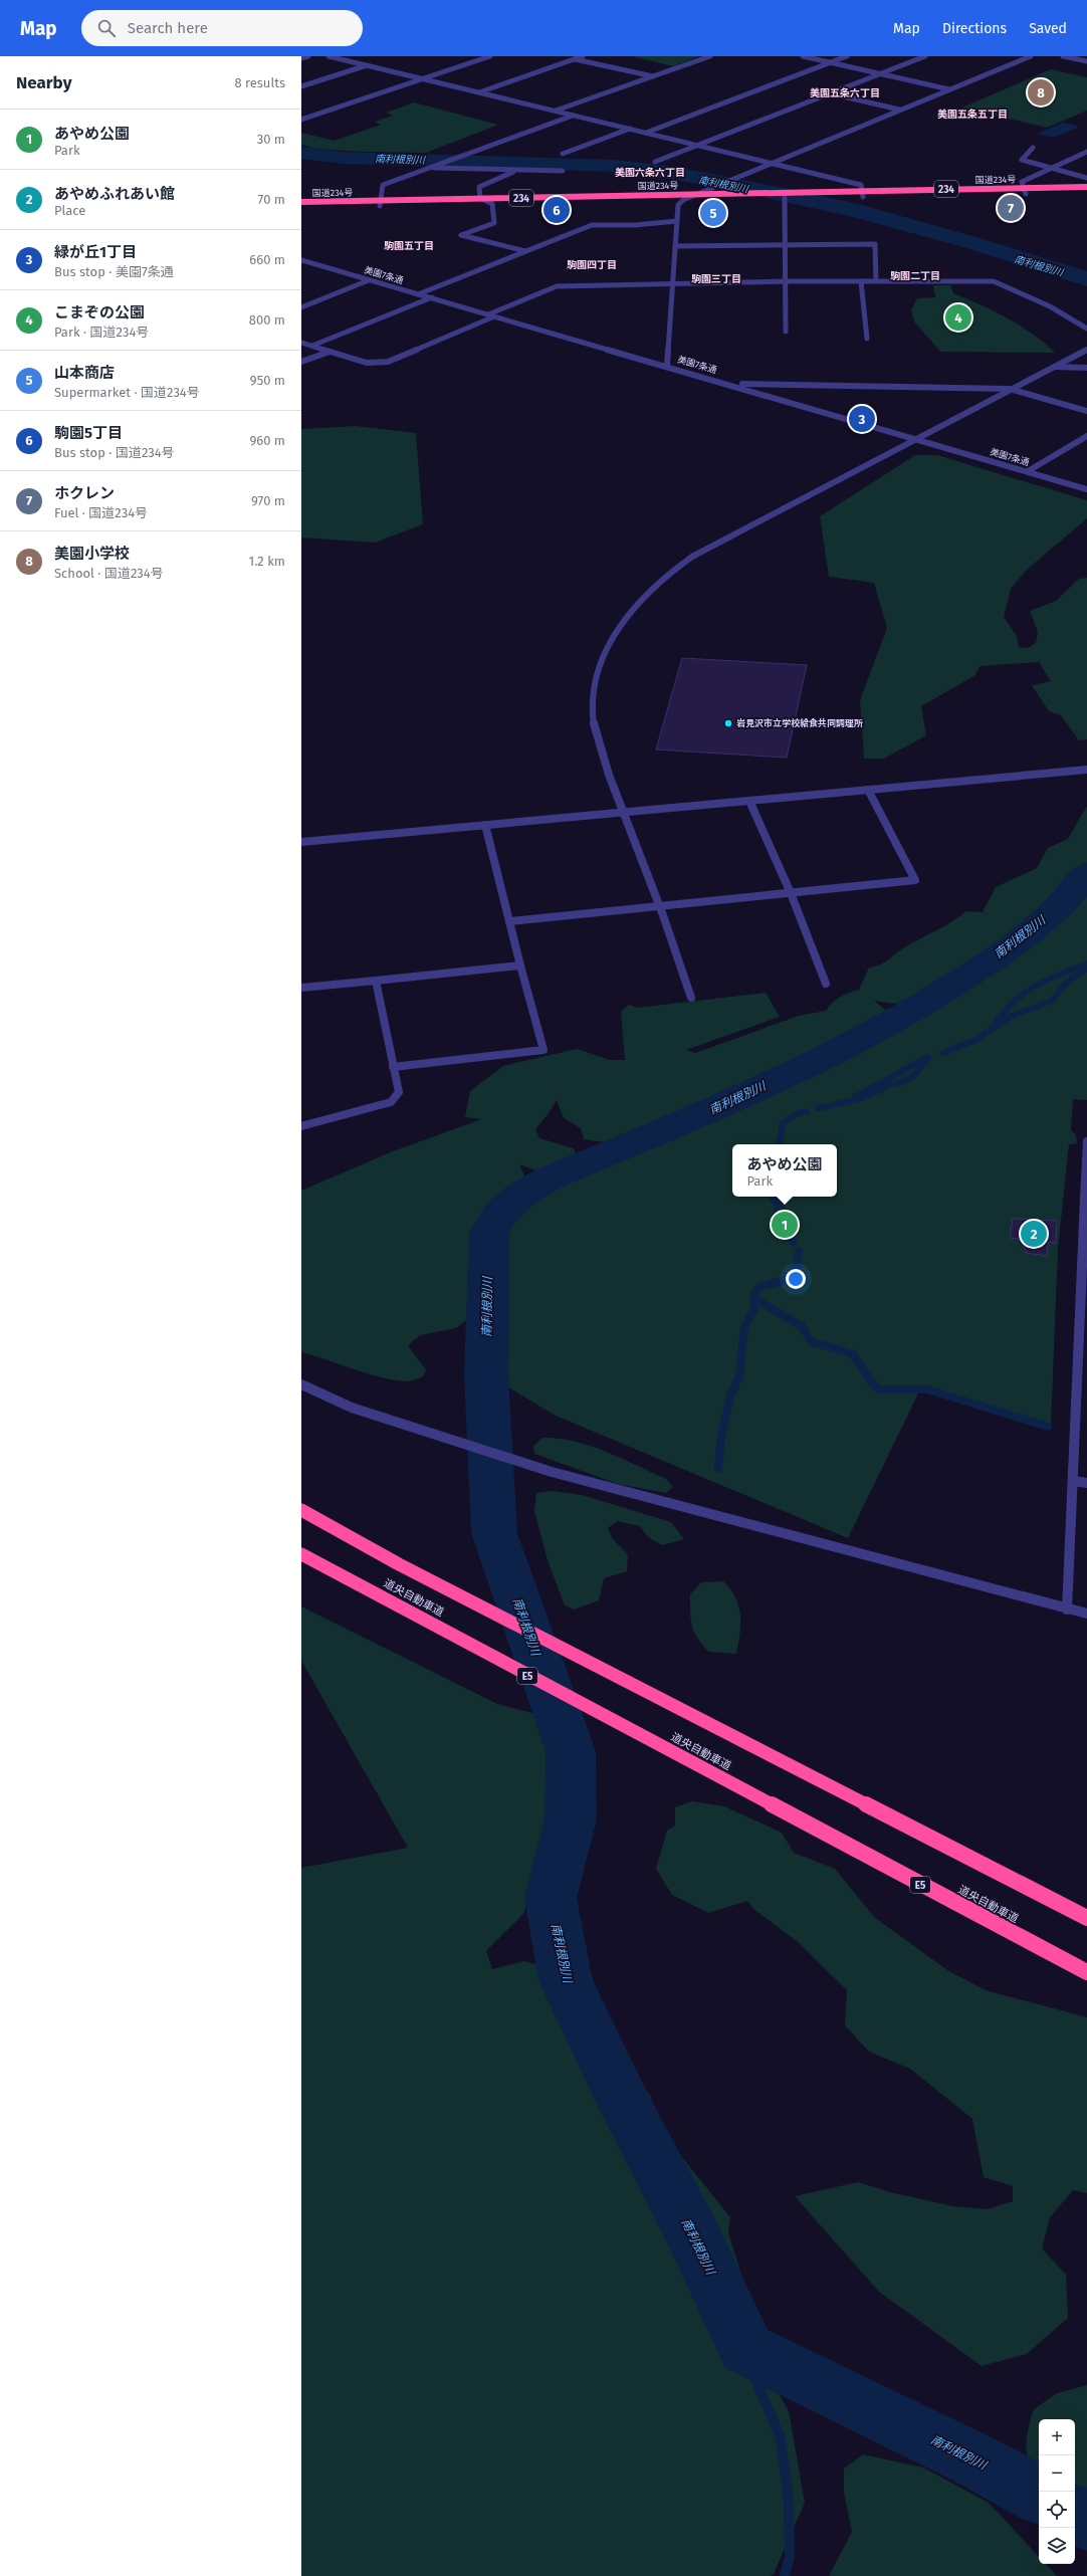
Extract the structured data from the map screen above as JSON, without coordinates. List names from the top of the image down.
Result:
{
  "streets": {
    "highway": [
      "国道234号",
      "234",
      "道央自動車道",
      "E5"
    ],
    "street": ["美園7条通"]
  },
  "districts": [
    "美園五条六丁目",
    "美園五条五丁目",
    "美園六条六丁目",
    "駒園五丁目",
    "駒園四丁目",
    "駒園二丁目",
    "駒園三丁目"
  ],
  "water": ["南利根別川"],
  "places": ["岩見沢市立学校給食共同調理所"],
  "page": {
    "header": "Map",
    "search": "Search here",
    "nav": ["Map", "Directions", "Saved"],
    "heading": ["Nearby", "8 results"],
    "pins": [
      "8",
      "7",
      "6",
      "5",
      "4",
      "3",
      "1",
      "2"
    ],
    "list": [
      {
        "mark": "1",
        "name": "あやめ公園",
        "note": "Park",
        "value": "30 m"
      },
      {
        "mark": "2",
        "name": "あやめふれあい館",
        "note": "Place",
        "value": "70 m"
      },
      {
        "mark": "3",
        "name": "緑が丘1丁目",
        "note": "Bus stop · 美園7条通",
        "value": "660 m"
      },
      {
        "mark": "4",
        "name": "こまぞの公園",
        "note": "Park · 国道234号",
        "value": "800 m"
      },
      {
        "mark": "5",
        "name": "山本商店",
        "note": "Supermarket · 国道234号",
        "value": "950 m"
      },
      {
        "mark": "6",
        "name": "駒園5丁目",
        "note": "Bus stop · 国道234号",
        "value": "960 m"
      },
      {
        "mark": "7",
        "name": "ホクレン",
        "note": "Fuel · 国道234号",
        "value": "970 m"
      },
      {
        "mark": "8",
        "name": "美園小学校",
        "note": "School · 国道234号",
        "value": "1.2 km"
      }
    ],
    "popup": ["あやめ公園", "Park"],
    "map_buttons": ["+", "−"]
  }
}
